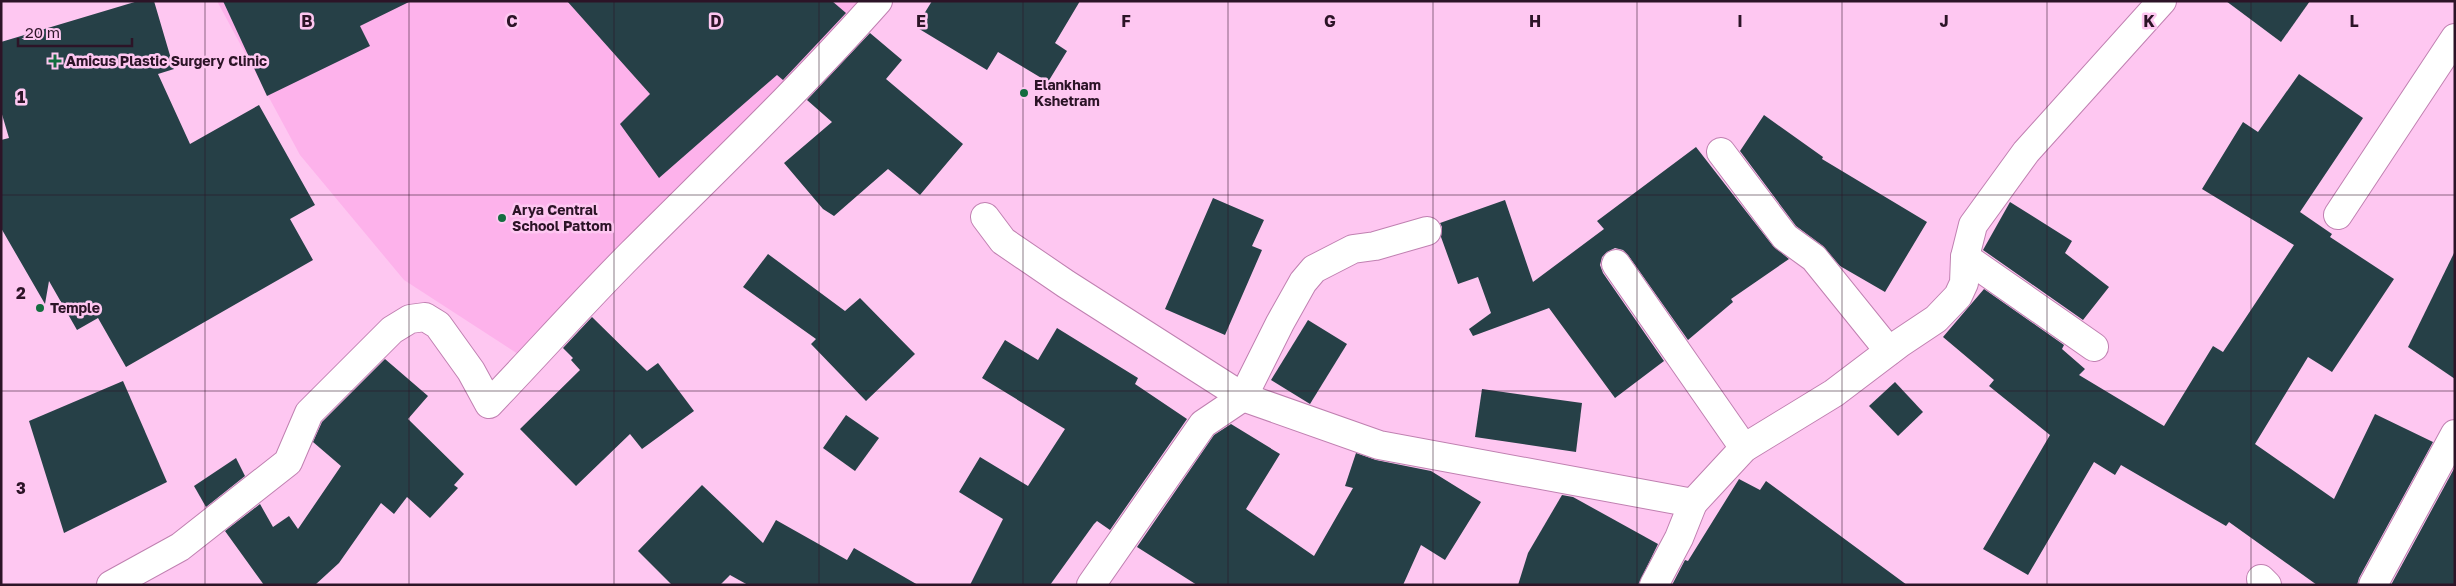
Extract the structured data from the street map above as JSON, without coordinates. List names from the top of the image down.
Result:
{
  "places": {
    "health": ["Amicus Plastic Surgery Clinic"],
    "other": ["Elankham Kshetram", "Arya Central School Pattom", "Temple"]
  },
  "scale_bar": "20 m",
  "grid": {
    "columns": [
      "B",
      "C",
      "D",
      "E",
      "F",
      "G",
      "H",
      "I",
      "J",
      "K",
      "L"
    ],
    "rows": ["1", "2", "3"]
  }
}
